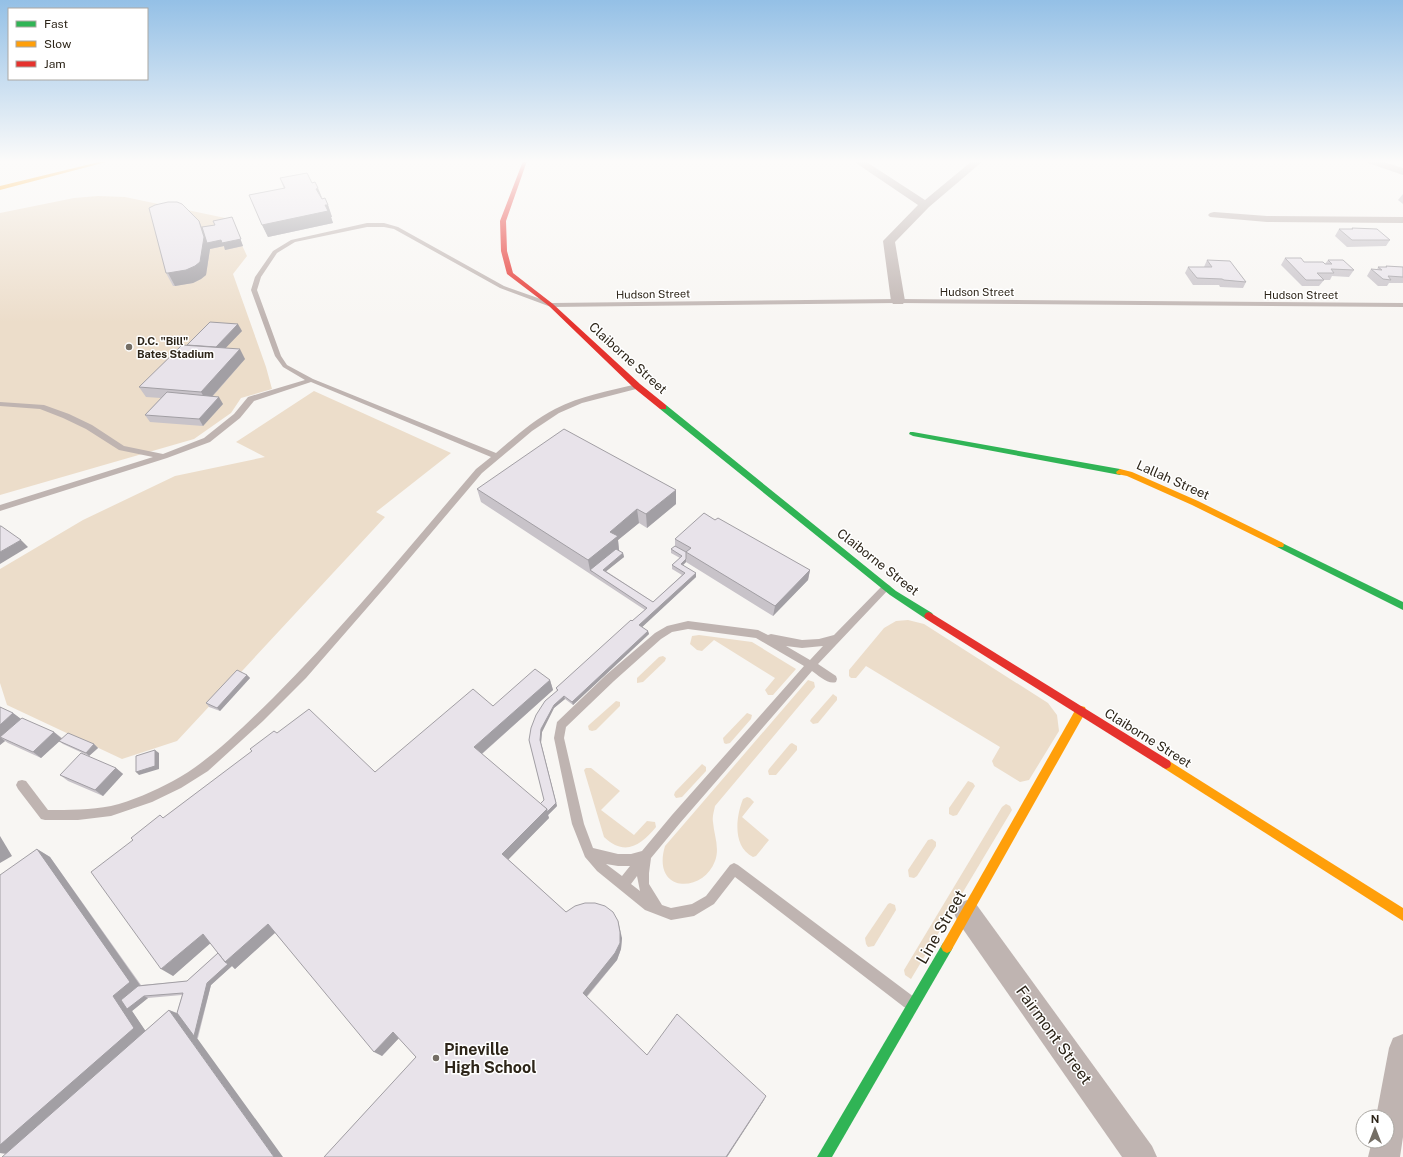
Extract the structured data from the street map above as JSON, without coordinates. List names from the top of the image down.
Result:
{
  "streets": {
    "main road": ["Claiborne Street", "Lallah Street", "Line Street"],
    "street": ["Fairmont Street"],
    "lane": ["Hudson Street"]
  },
  "crossings": [
    ["Hudson Street", "Claiborne Street"],
    ["Claiborne Street", "Line Street"],
    ["Line Street", "Fairmont Street"]
  ],
  "places": ["D.C. \"Bill\" Bates Stadium", "Pineville High School"],
  "legend": ["Fast", "Slow", "Jam"],
  "north": "top"
}
